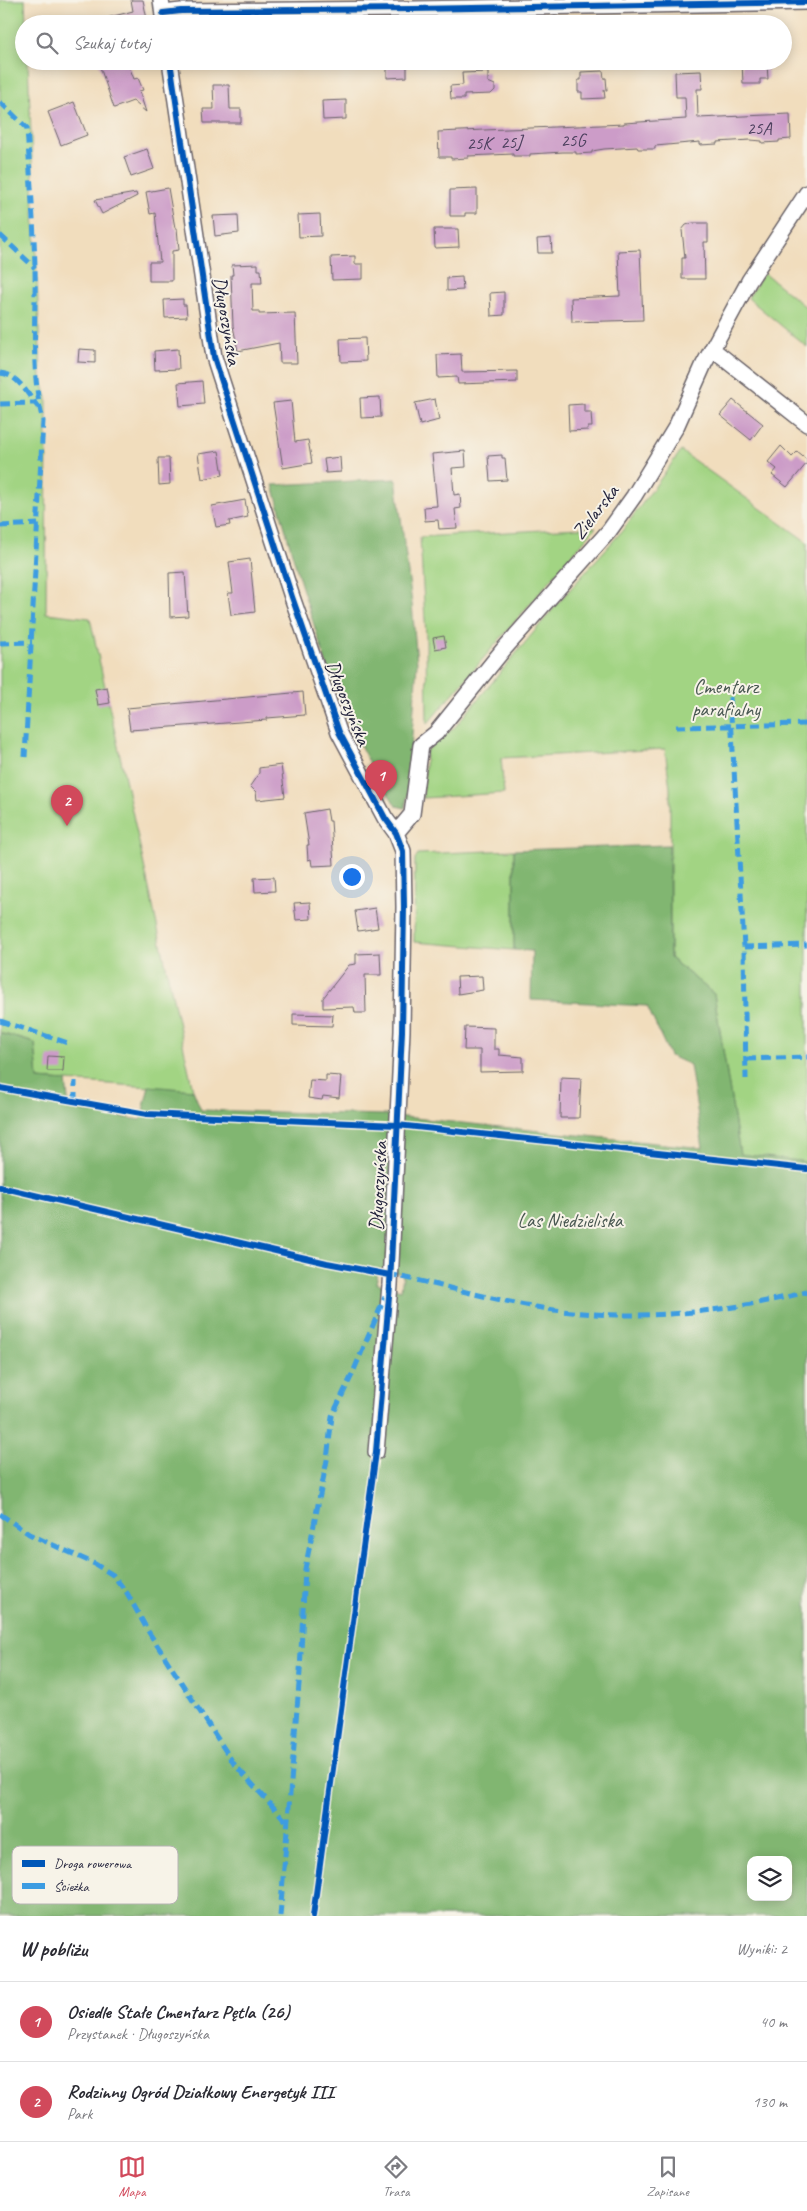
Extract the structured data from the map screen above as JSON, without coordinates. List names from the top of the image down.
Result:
{
  "streets": {
    "street": ["Długoszyńska", "Zielarska"]
  },
  "crossings": [
    ["Długoszyńska", "Zielarska"]
  ],
  "parks": ["Cmentarz parafialny", "Las Niedzieliska"],
  "house_numbers": [
    "25A",
    "25G",
    "25J",
    "25K"
  ],
  "legend": ["Droga rowerowa", "Ścieżka"],
  "page": {
    "search": "Szukaj tutaj",
    "pins": ["1", "2"],
    "heading": ["W pobliżu", "Wyniki: 2"],
    "list": [
      {
        "mark": "1",
        "name": "Osiedle Stałe Cmentarz Pętla (26)",
        "note": "Przystanek · Długoszyńska",
        "value": "40 m"
      },
      {
        "mark": "2",
        "name": "Rodzinny Ogród Działkowy Energetyk III",
        "note": "Park",
        "value": "130 m"
      }
    ],
    "nav": ["Mapa", "Trasa", "Zapisane"]
  }
}
